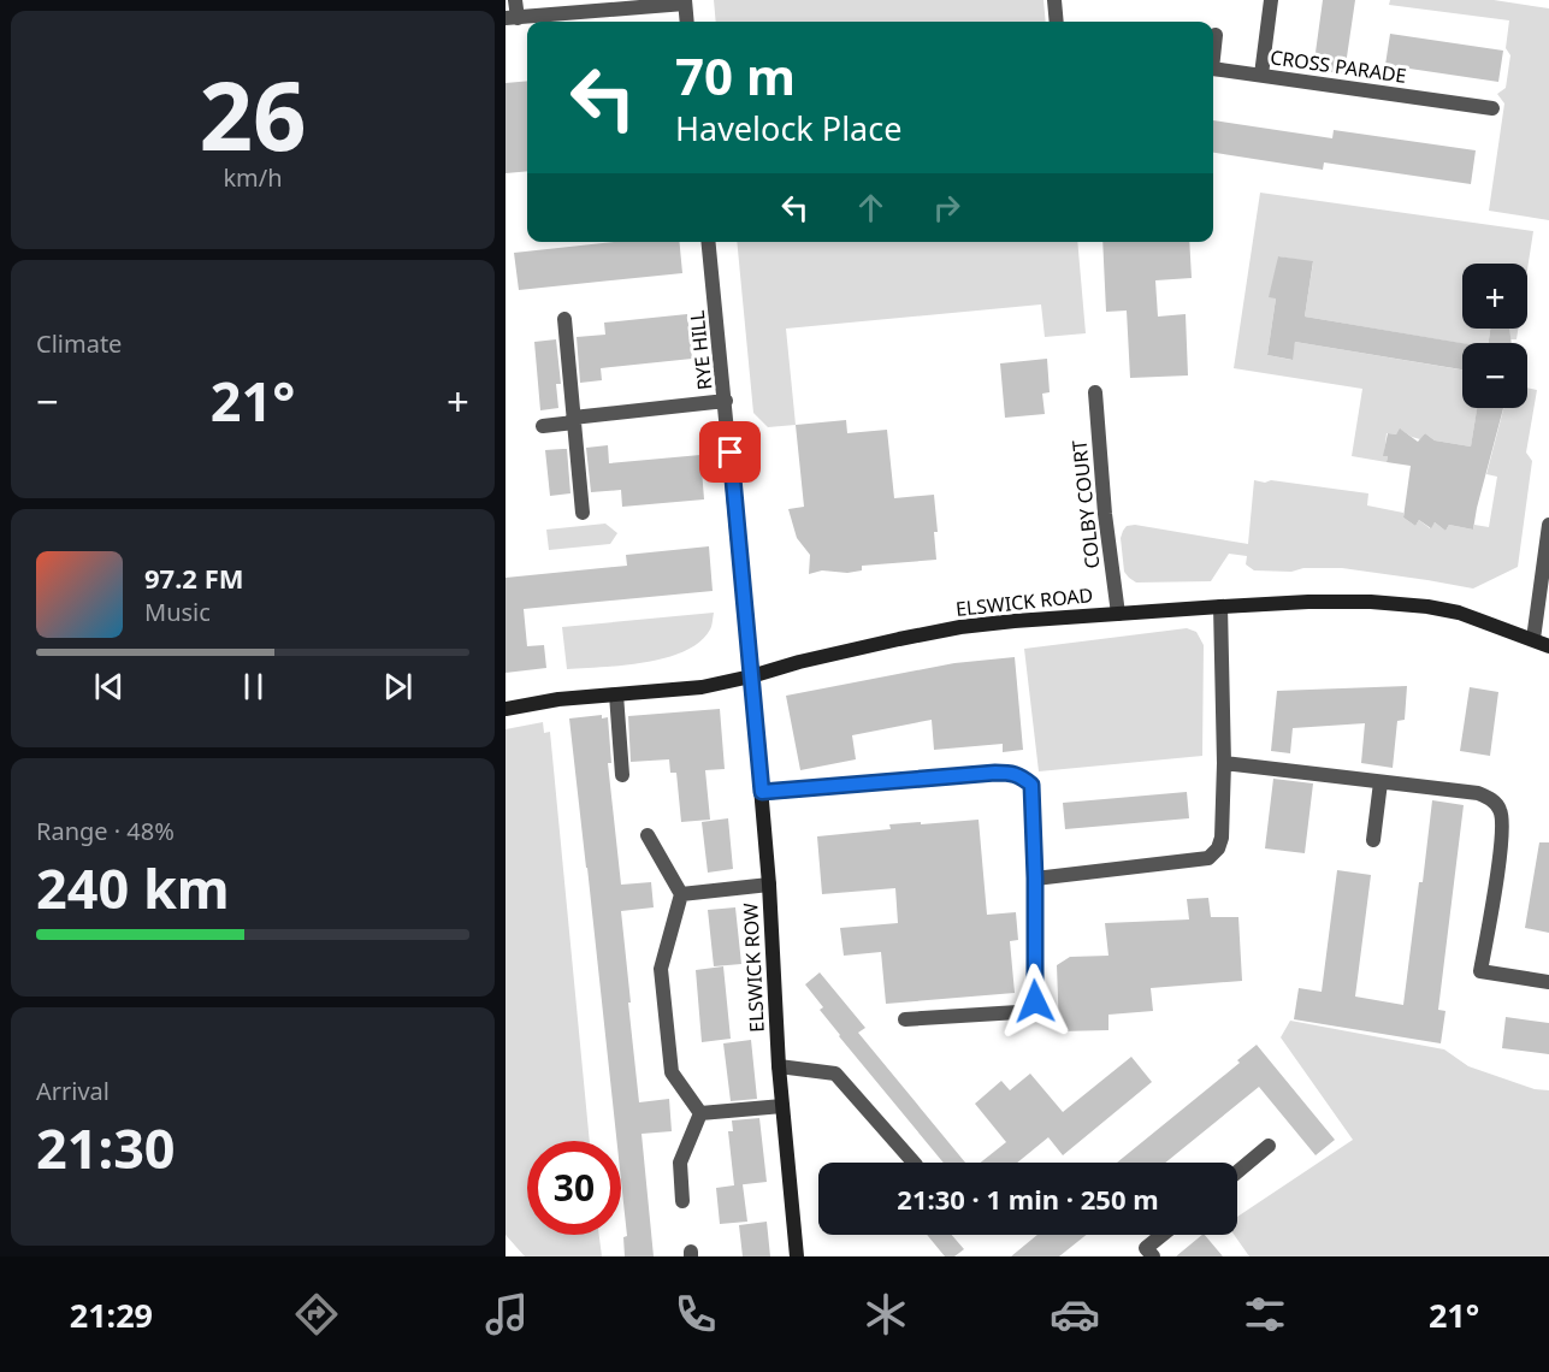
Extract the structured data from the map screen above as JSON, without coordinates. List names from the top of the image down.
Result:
{
  "streets": {
    "main road": ["ELSWICK ROAD", "ELSWICK ROW"],
    "street": ["CROSS PARADE", "RYE HILL", "COLBY COURT"]
  },
  "crossings": [
    ["RYE HILL", "ELSWICK ROAD"],
    ["RYE HILL", "ELSWICK ROW"],
    ["COLBY COURT", "ELSWICK ROAD"],
    ["ELSWICK ROAD", "ELSWICK ROW"]
  ],
  "page": {
    "tile": [
      ["26", "km/h"],
      "Climate",
      ["Range · 48%", "240 km"],
      ["Arrival", "21:30"]
    ],
    "turn": ["70 m", "Havelock Place"],
    "map_buttons": ["+", "−"],
    "heat": ["−", "21°", "+"],
    "song": ["97.2 FM", "Music"],
    "limit": "30",
    "trip": "21:30 · 1 min · 250 m",
    "tabs": ["21:29", "21°"]
  }
}
